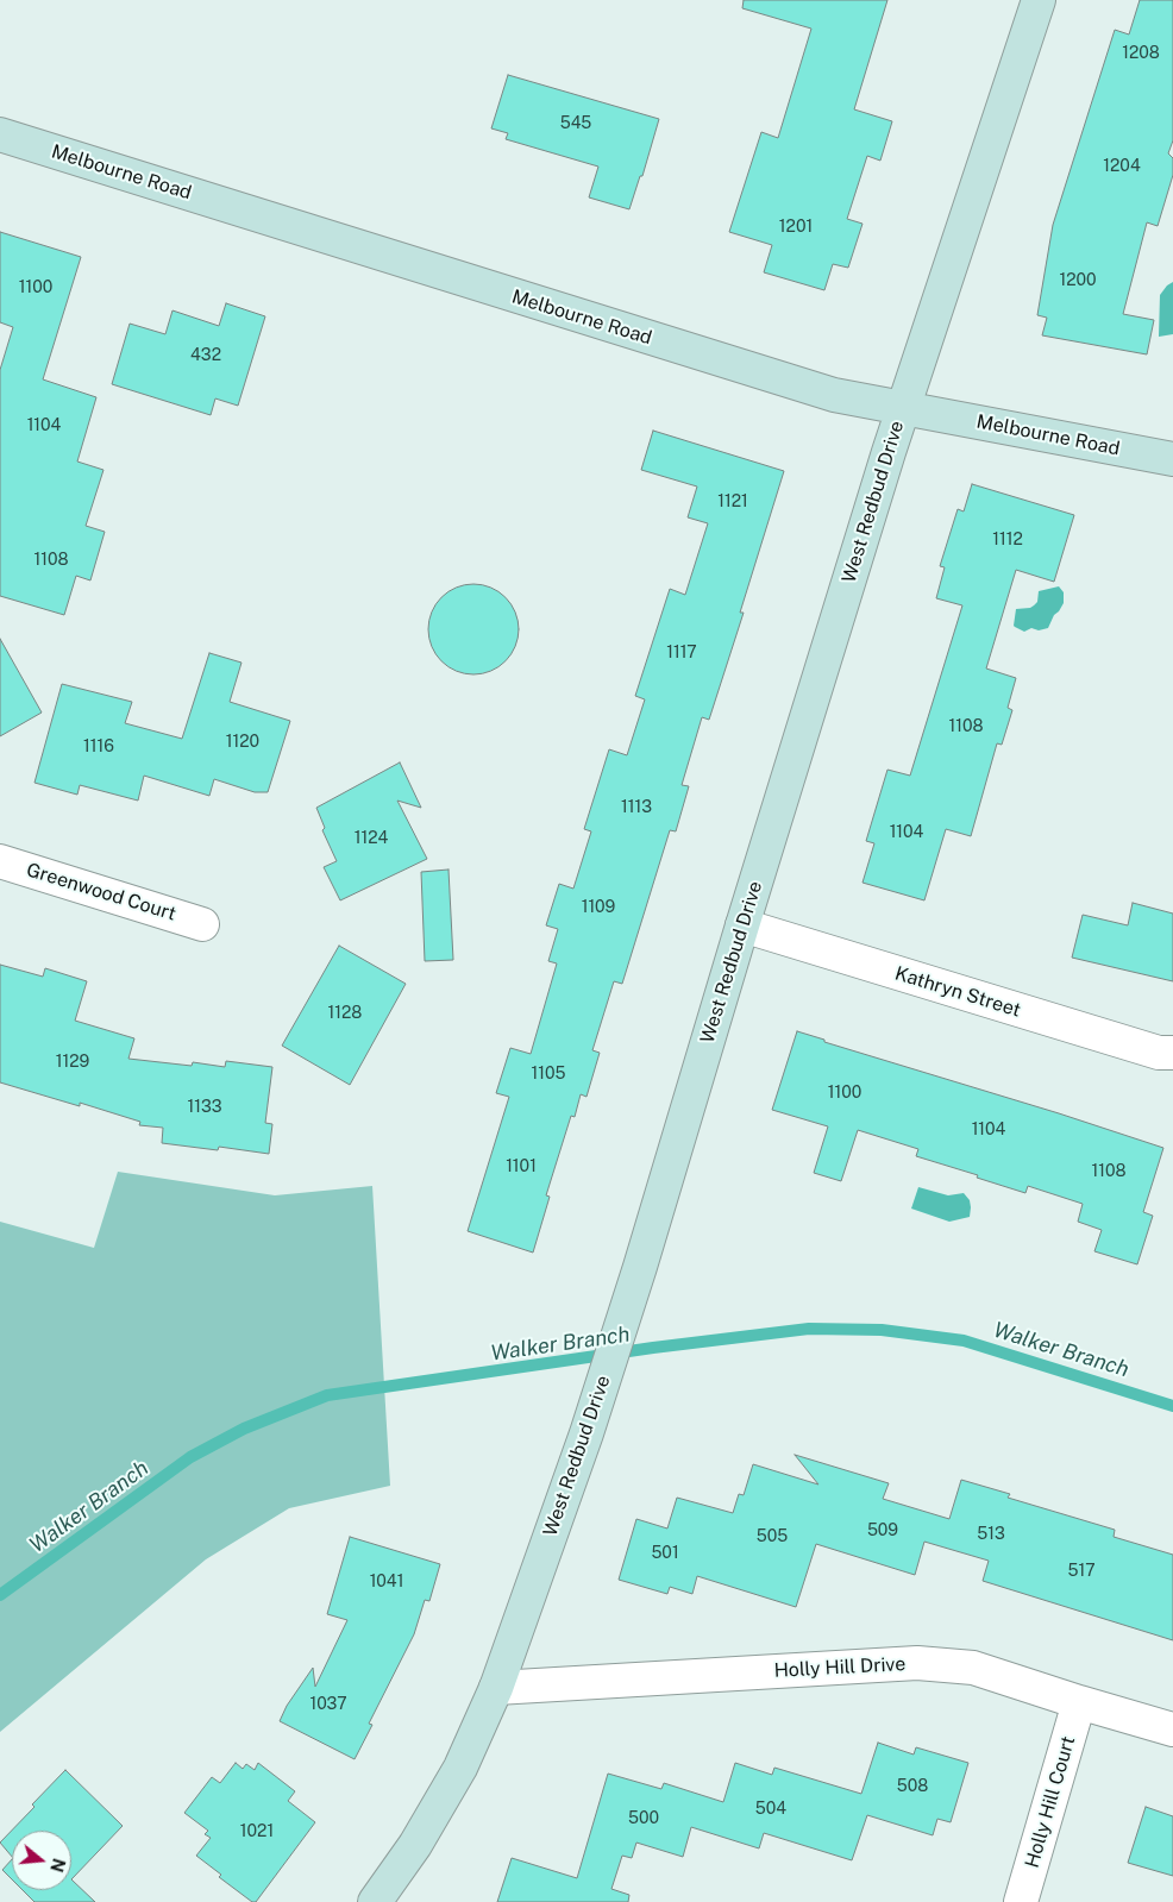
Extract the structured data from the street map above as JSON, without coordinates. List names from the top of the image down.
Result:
{
  "streets": {
    "street": [
      "Melbourne Road",
      "West Redbud Drive",
      "Greenwood Court",
      "Kathryn Street",
      "Holly Hill Drive",
      "Holly Hill Court"
    ]
  },
  "crossings": [
    ["Melbourne Road", "West Redbud Drive"],
    ["West Redbud Drive", "Kathryn Street"],
    ["West Redbud Drive", "Holly Hill Drive"],
    ["Holly Hill Drive", "Holly Hill Court"]
  ],
  "water": ["Walker Branch"],
  "house_numbers": [
    "1208",
    "545",
    "1204",
    "1201",
    "1200",
    "1100",
    "432",
    "1104",
    "1121",
    "1112",
    "1108",
    "1117",
    "1108",
    "1120",
    "1116",
    "1113",
    "1104",
    "1124",
    "1109",
    "1128",
    "1129",
    "1105",
    "1100",
    "1133",
    "1104",
    "1101",
    "1108",
    "509",
    "513",
    "505",
    "501",
    "517",
    "1041",
    "1037",
    "508",
    "504",
    "500",
    "1021"
  ],
  "north": "right"
}
